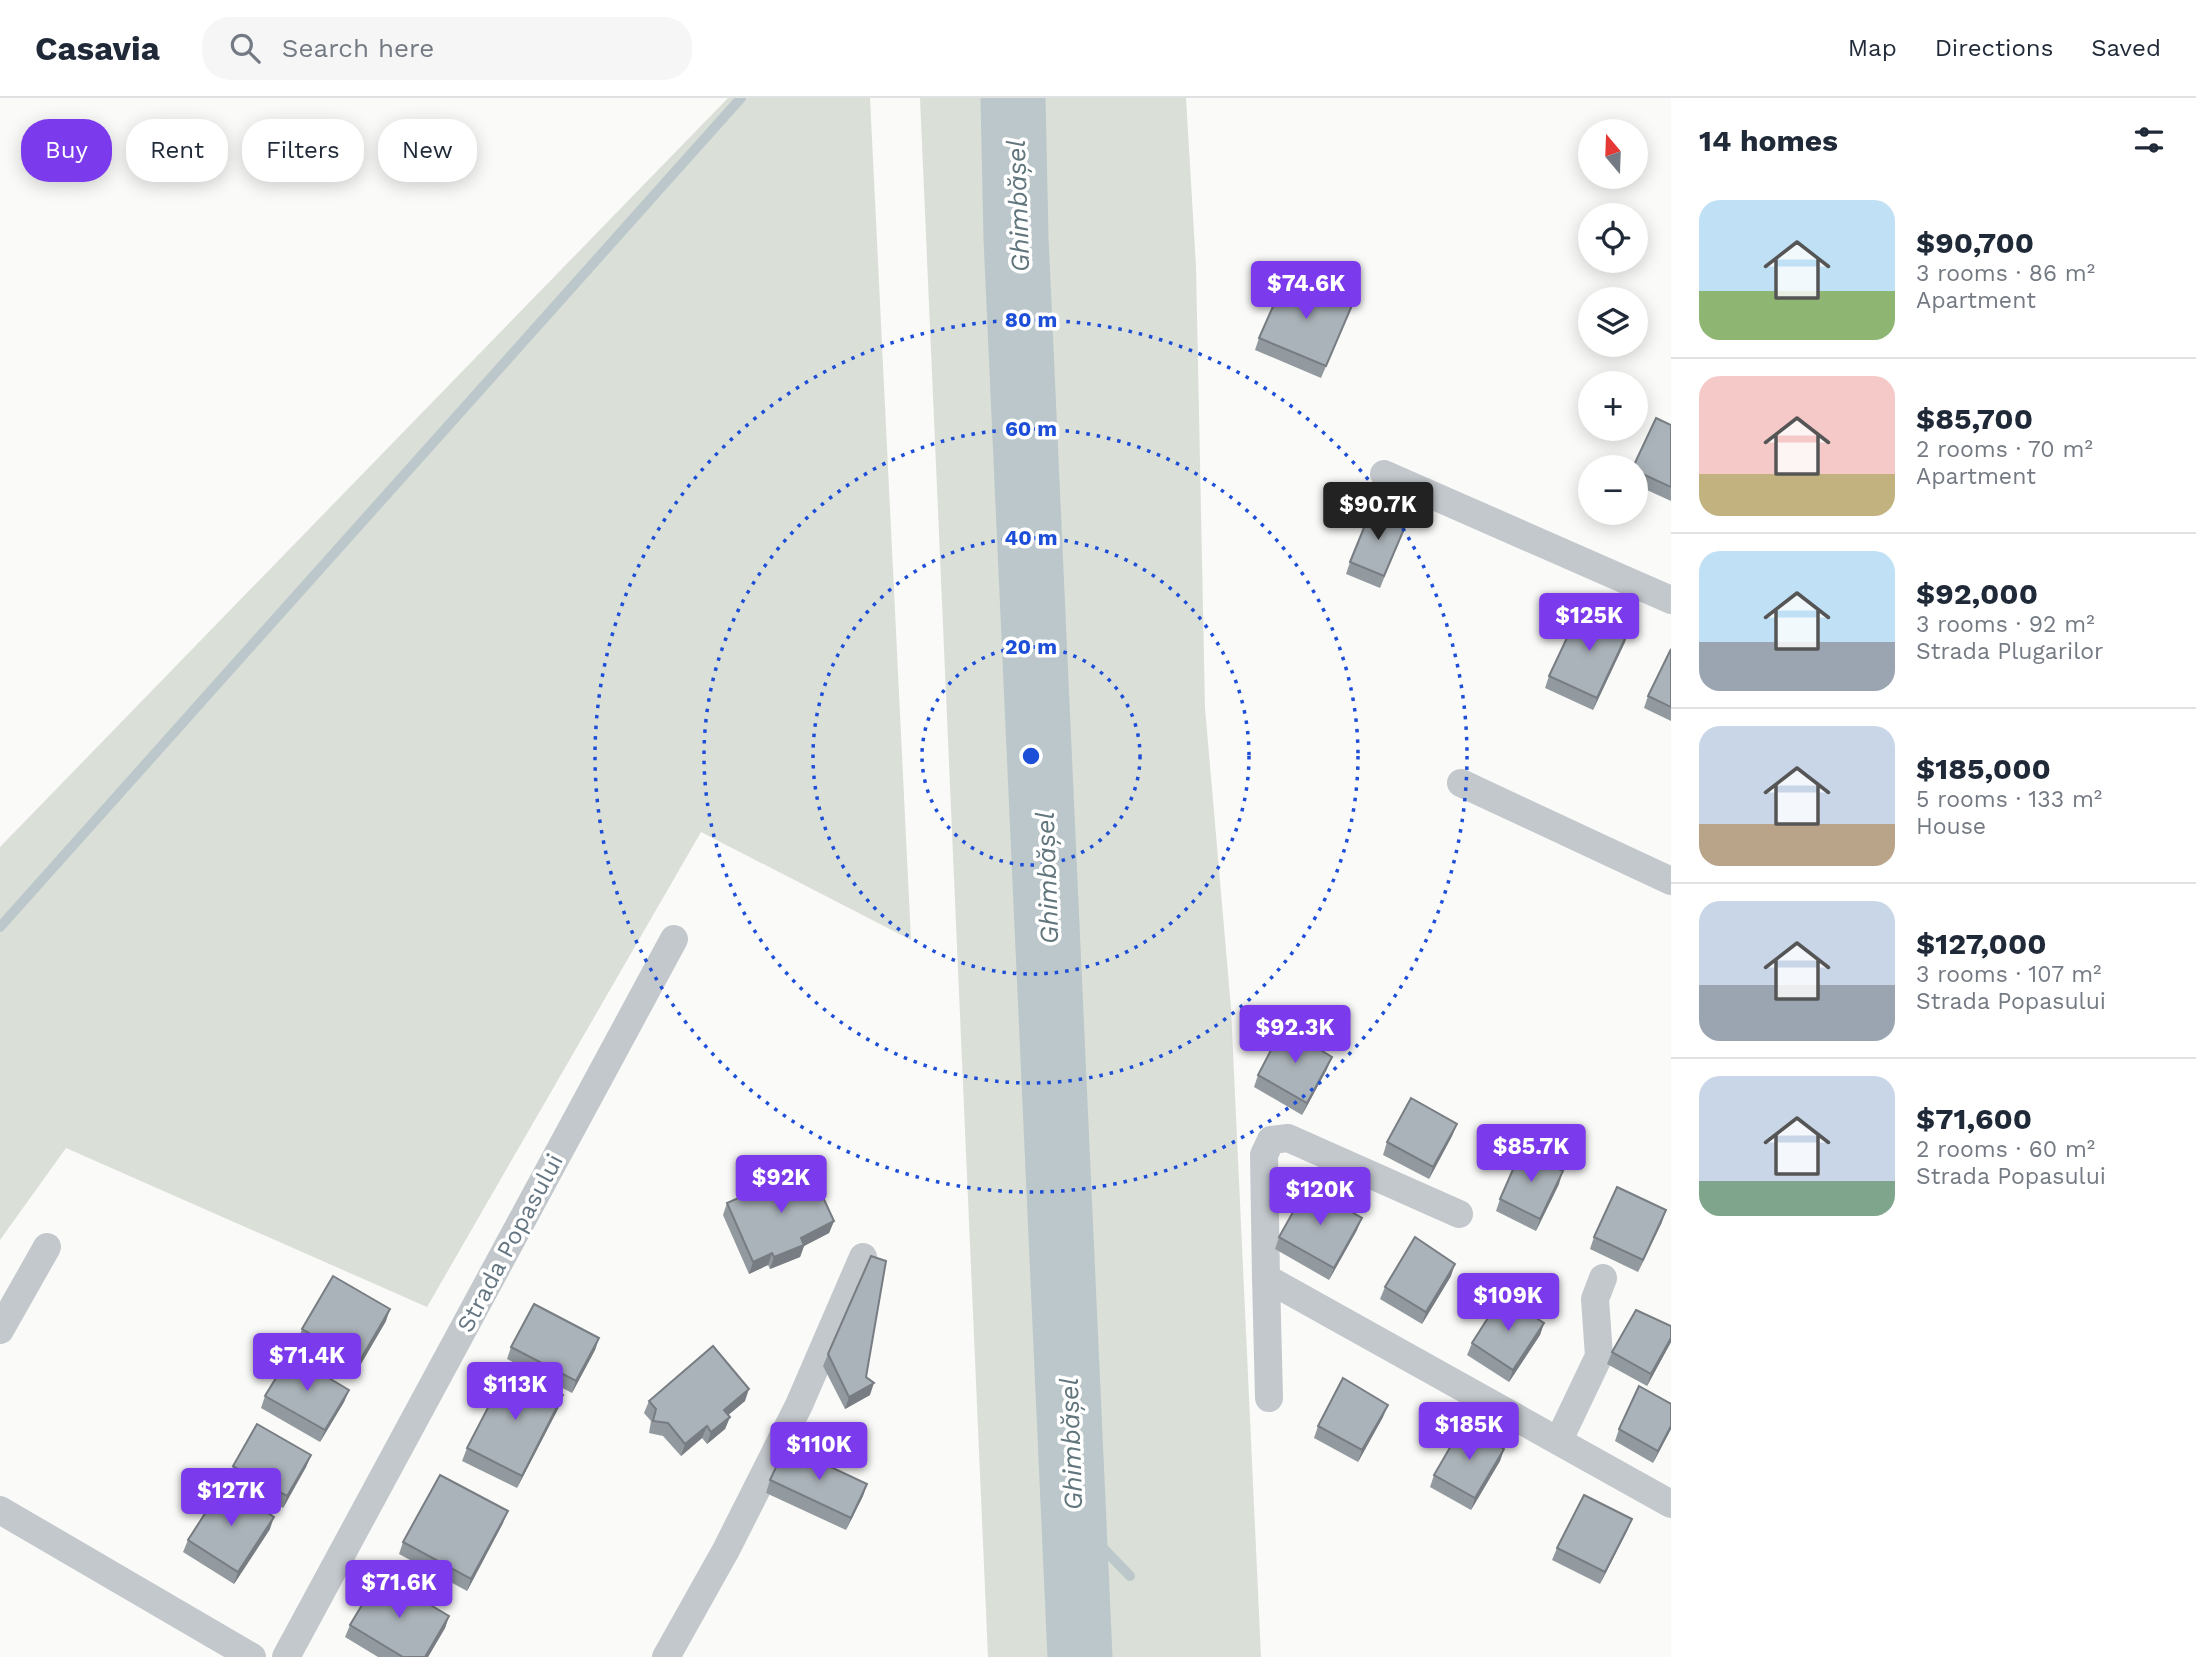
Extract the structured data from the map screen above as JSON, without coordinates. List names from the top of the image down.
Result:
{
  "streets": {
    "street": ["Strada Popasului"]
  },
  "water": ["Ghimbășel"],
  "north": "top",
  "page": {
    "header": "Casavia",
    "search": "Search here",
    "nav": ["Map", "Directions", "Saved"],
    "heading": "14 homes",
    "map_buttons": ["+", "−"],
    "chip": [
      "Buy",
      "Rent",
      "Filters",
      "New"
    ],
    "list": [
      {
        "name": "$90,700",
        "note": "3 rooms · 86 m² · Apartment"
      },
      {
        "name": "$85,700",
        "note": "2 rooms · 70 m² · Apartment"
      },
      {
        "name": "$92,000",
        "note": "3 rooms · 92 m² · Strada Plugarilor"
      },
      {
        "name": "$185,000",
        "note": "5 rooms · 133 m² · House"
      },
      {
        "name": "$127,000",
        "note": "3 rooms · 107 m² · Strada Popasului"
      },
      {
        "name": "$71,600",
        "note": "2 rooms · 60 m² · Strada Popasului"
      }
    ],
    "price": [
      "$74.6K",
      "$90.7K",
      "$125K",
      "$92.3K",
      "$85.7K",
      "$92K",
      "$120K",
      "$109K",
      "$71.4K",
      "$113K",
      "$185K",
      "$110K",
      "$127K",
      "$71.6K"
    ]
  },
  "rings": [
    "80 m",
    "60 m",
    "40 m",
    "20 m"
  ]
}
